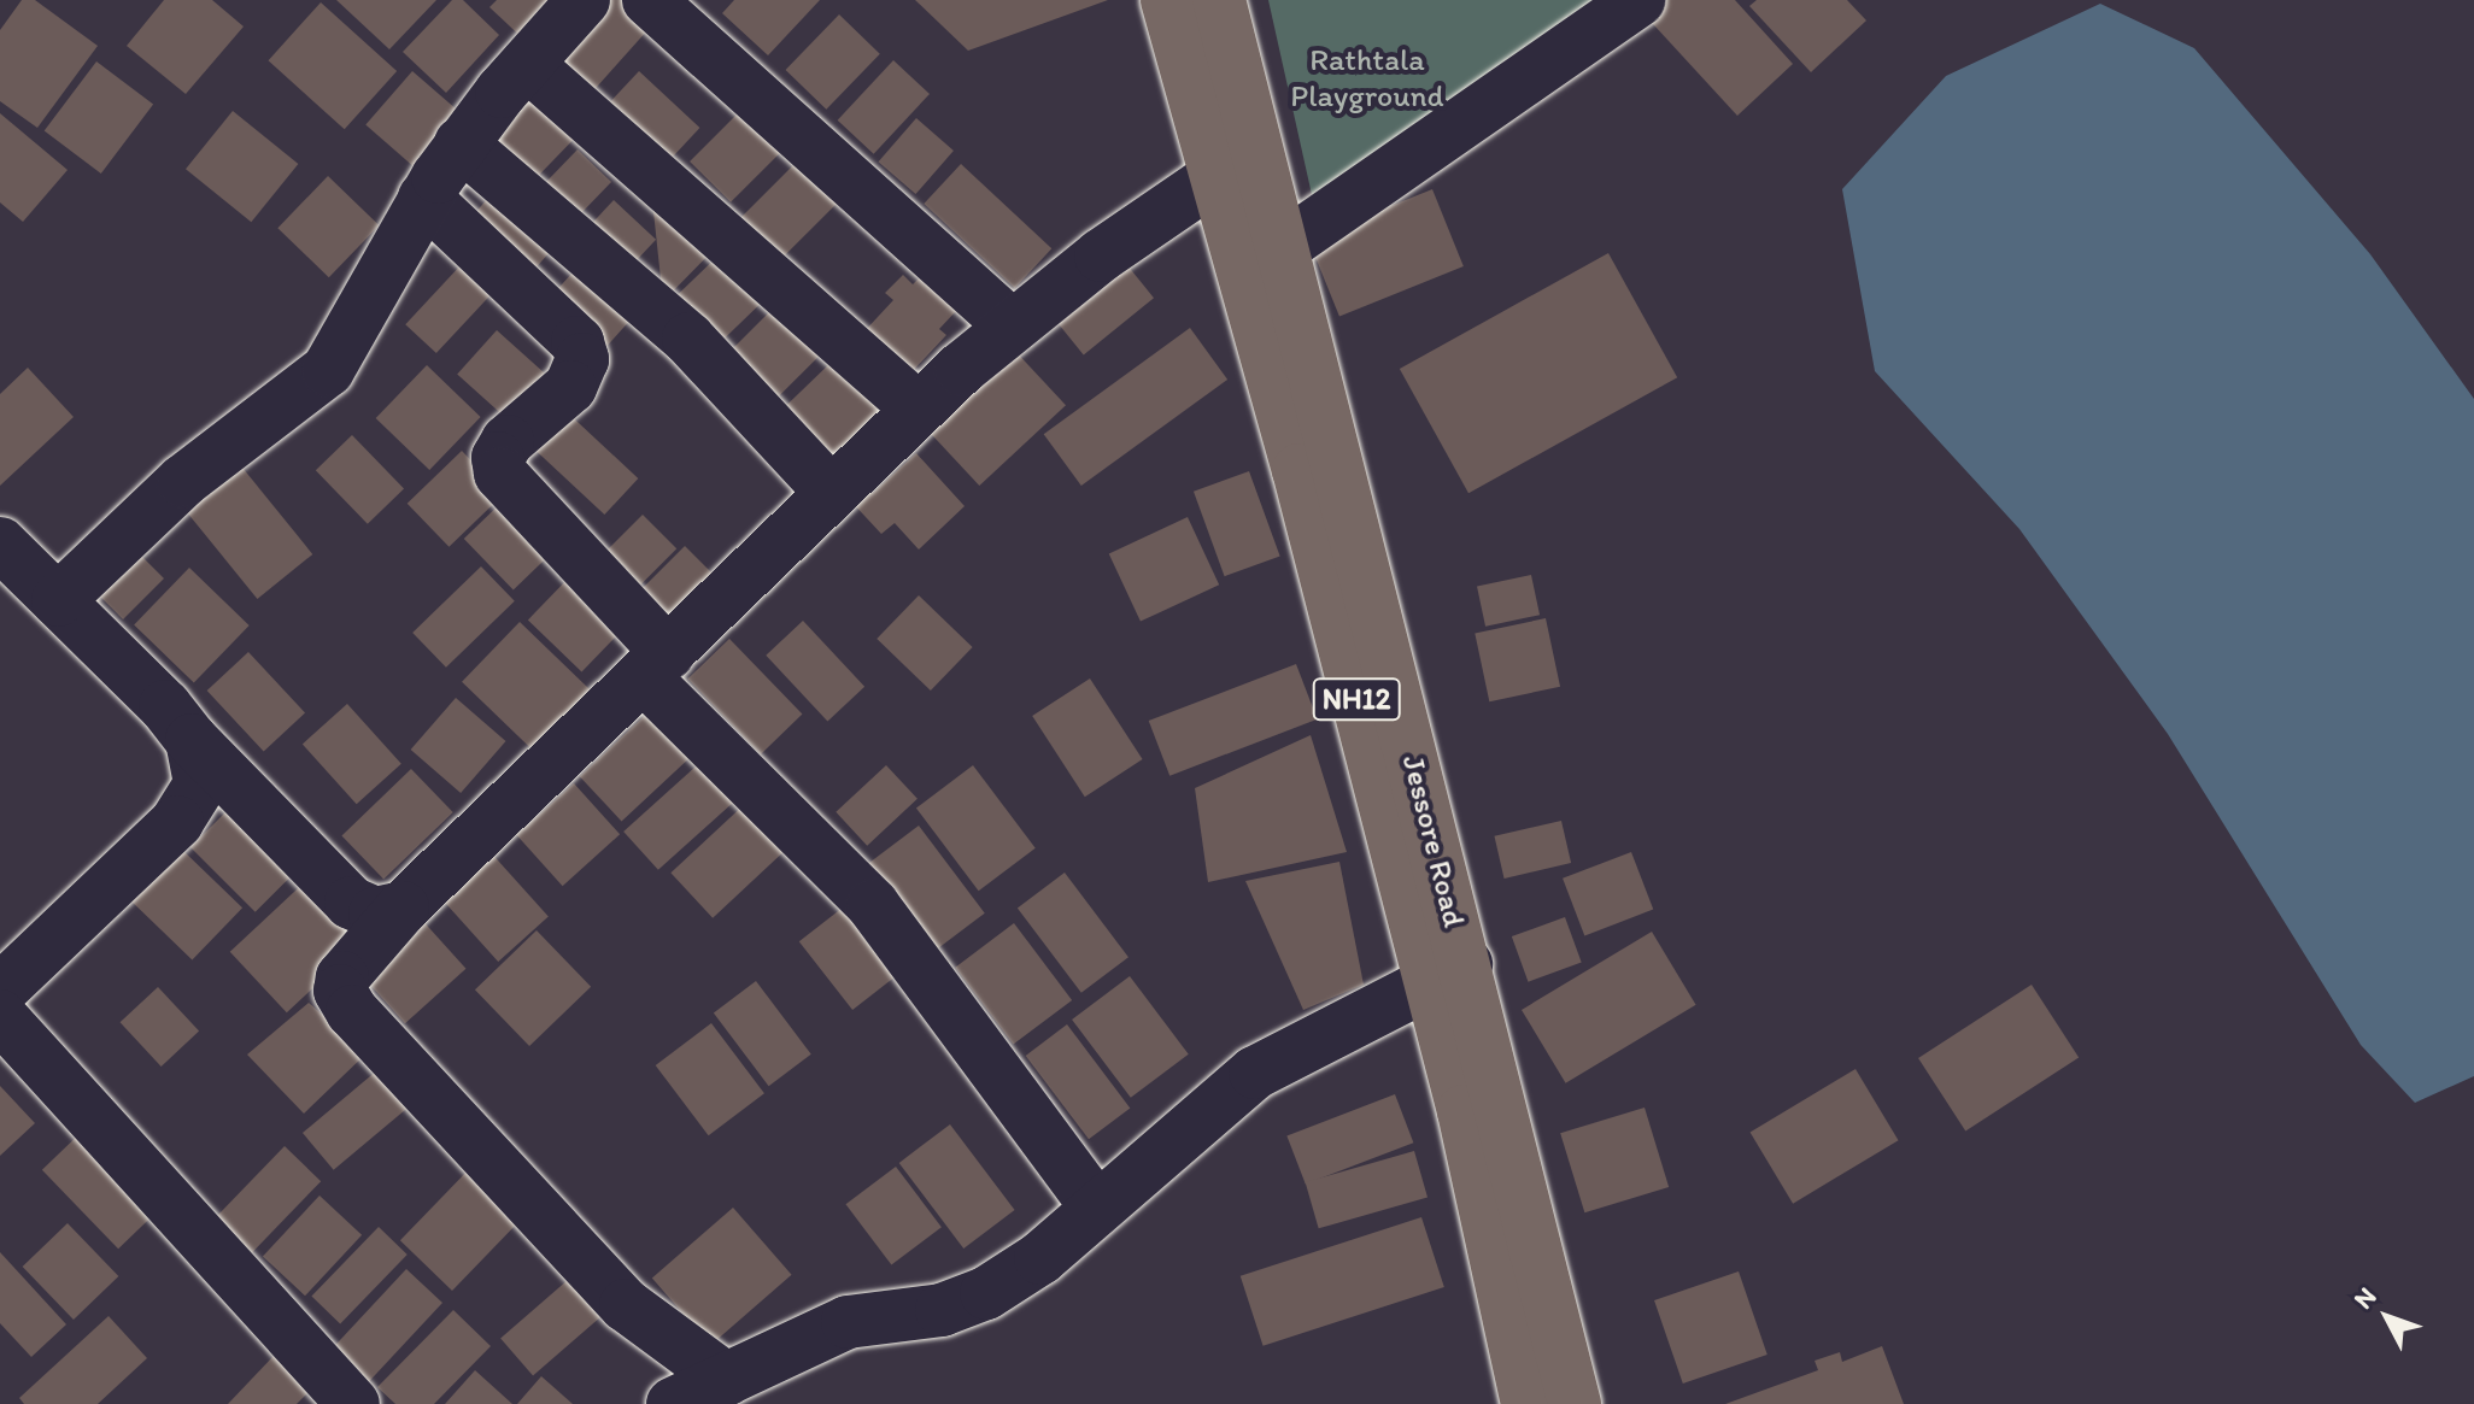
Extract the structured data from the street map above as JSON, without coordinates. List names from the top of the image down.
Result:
{
  "streets": {
    "highway": ["NH12", "Jessore Road"]
  },
  "crossings": [
    ["NH12", "Jessore Road"]
  ],
  "parks": ["Rathtala Playground"],
  "north": "top left"
}
